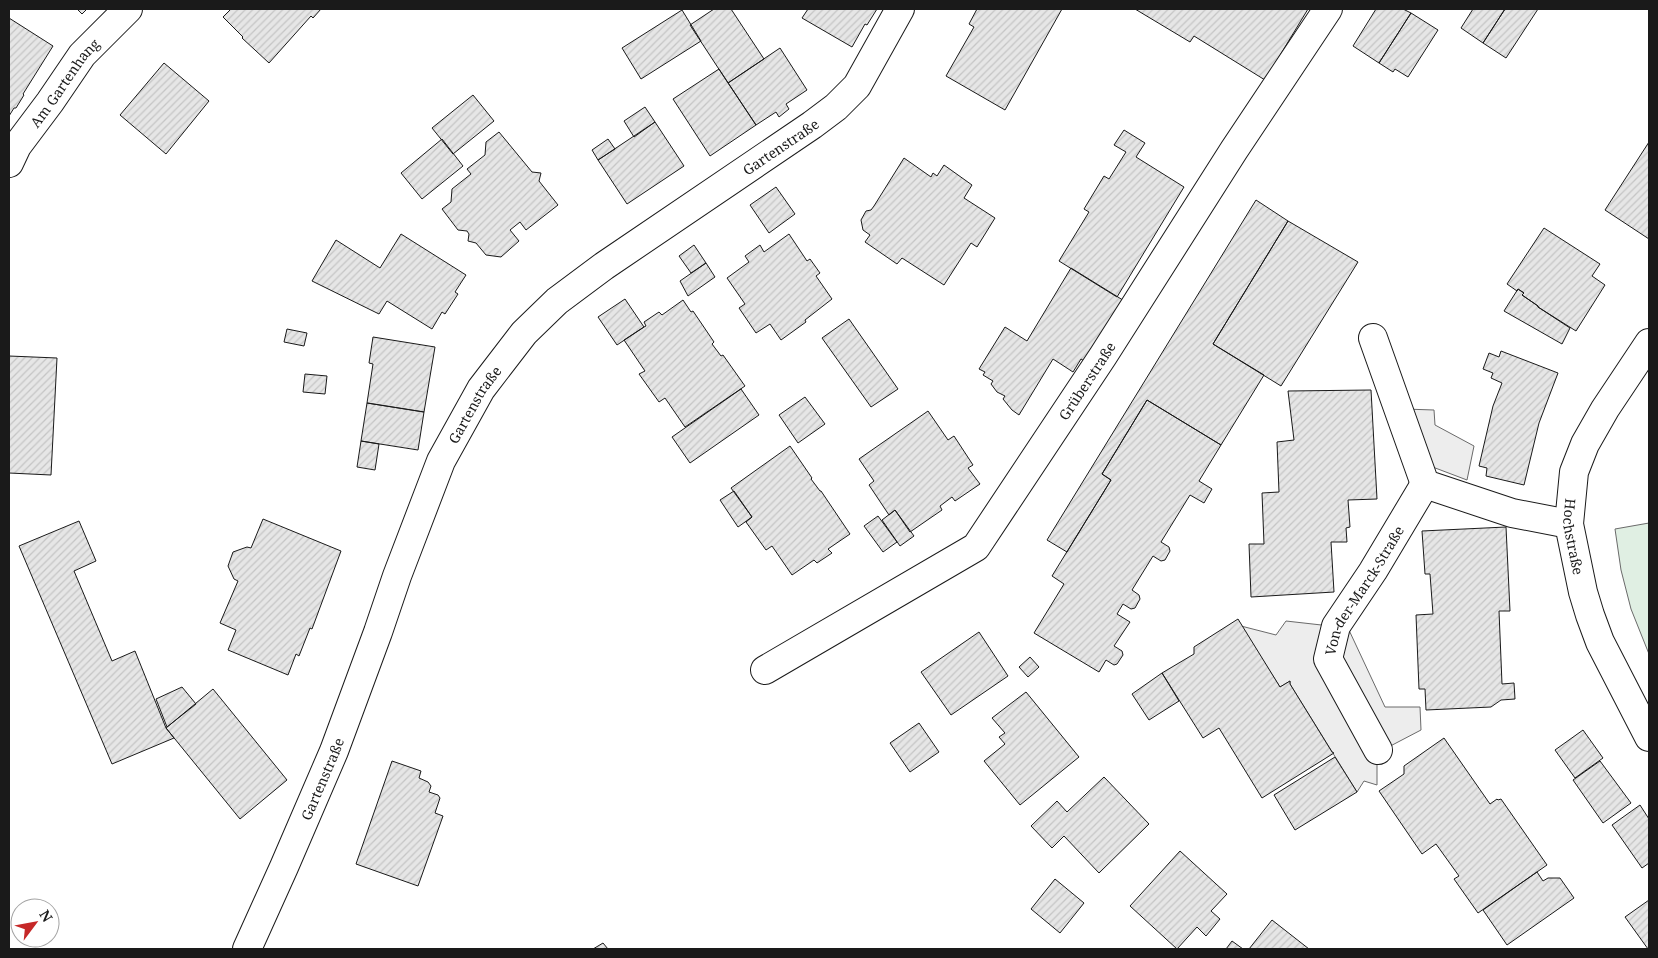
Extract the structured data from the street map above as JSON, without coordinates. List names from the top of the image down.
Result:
{
  "streets": {
    "street": [
      "Am Gartenhang",
      "Gartenstraße",
      "Grüberstraße",
      "Hochstraße",
      "Von-der-Marck-Straße"
    ]
  },
  "north": "top right"
}
